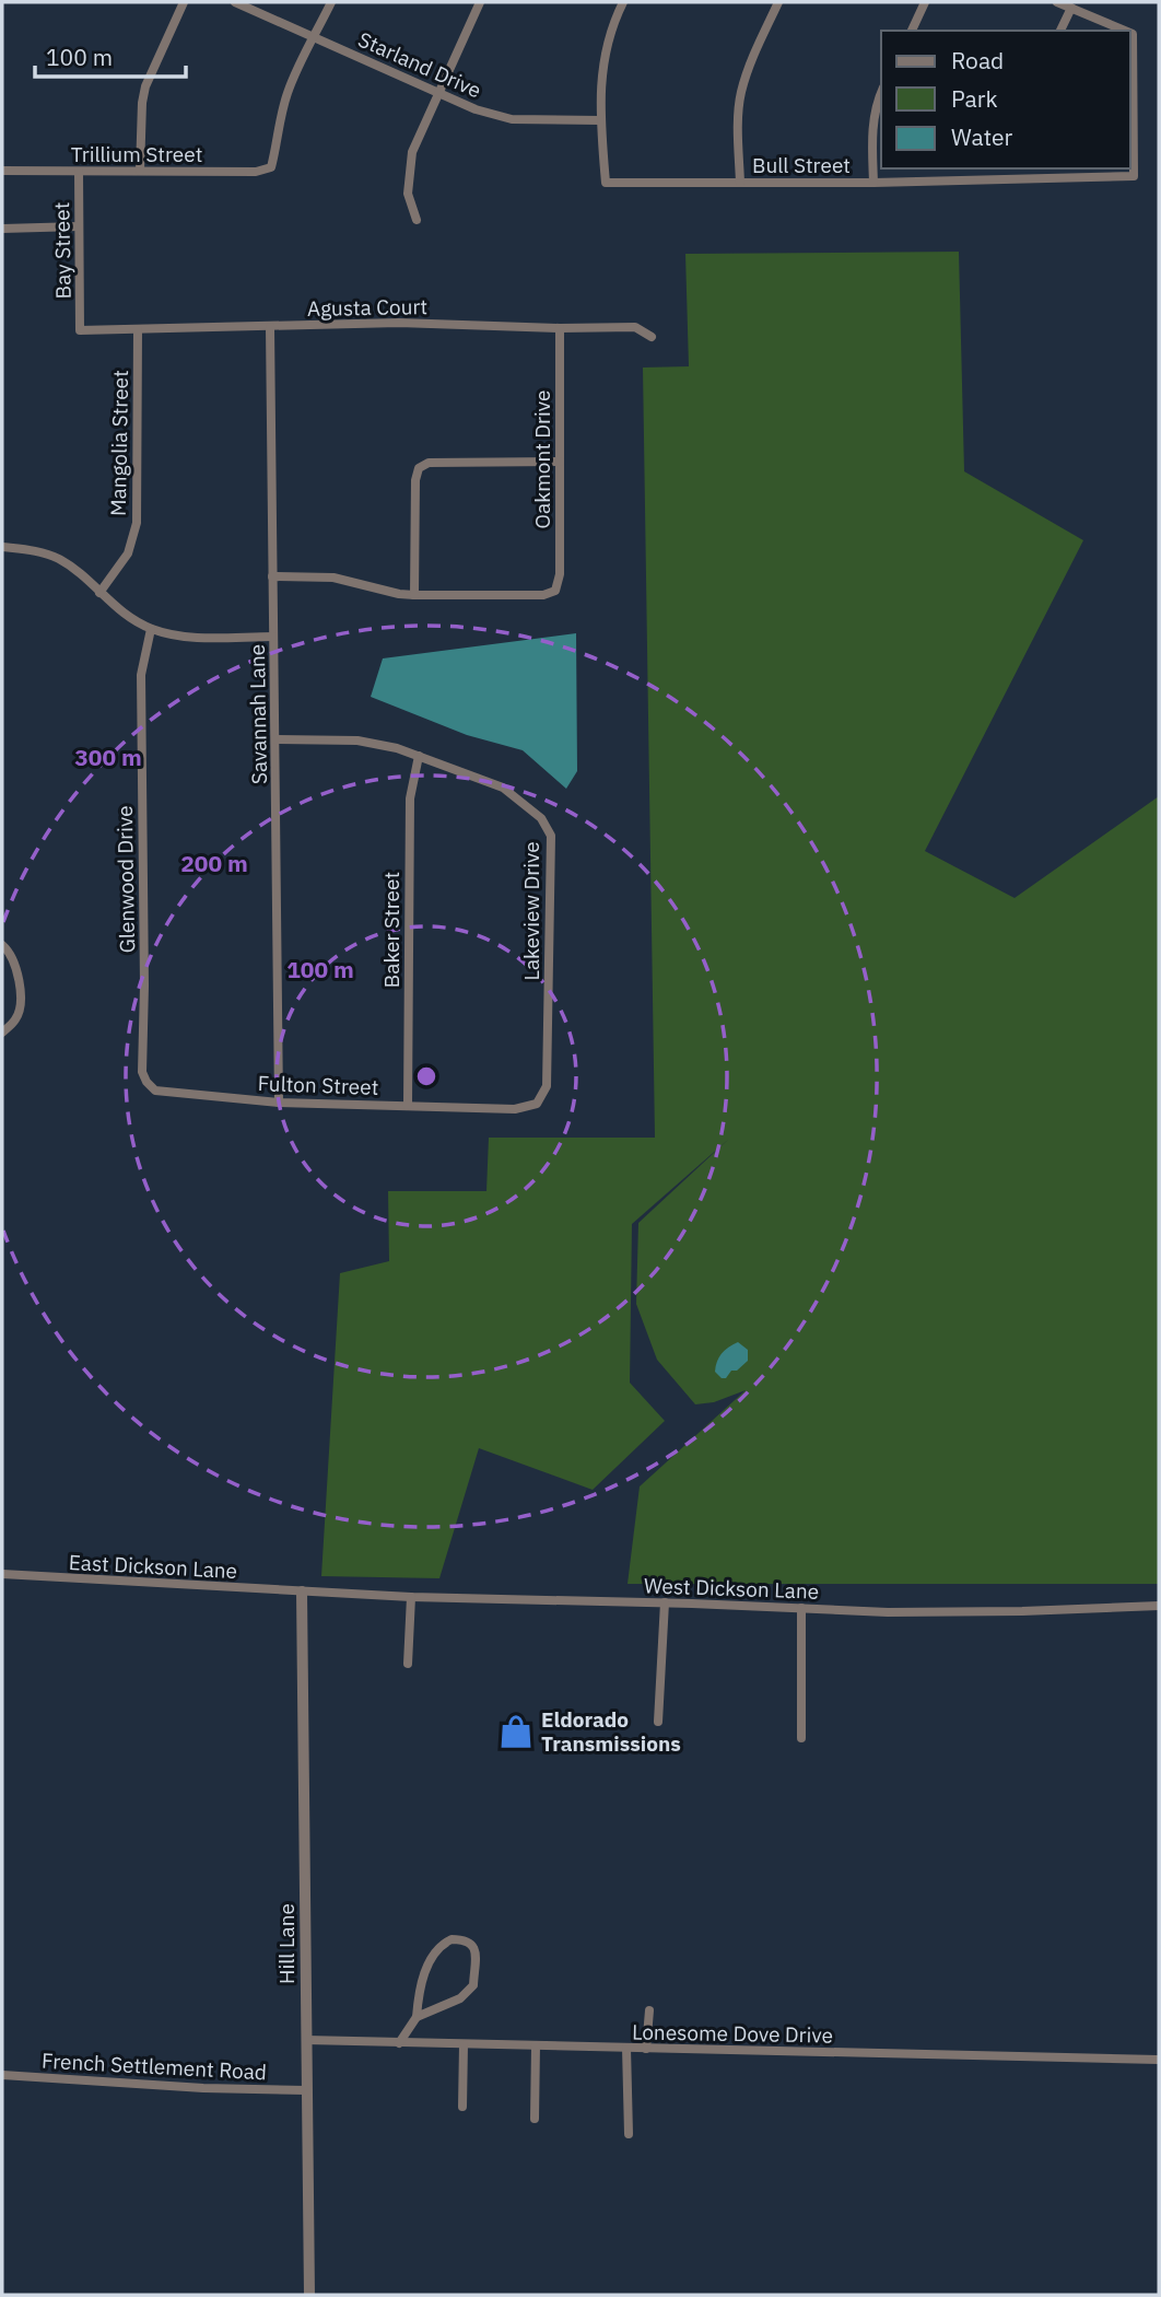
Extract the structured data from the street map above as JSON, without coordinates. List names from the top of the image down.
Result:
{
  "streets": {
    "street": [
      "Starland Drive",
      "Trillium Street",
      "Bull Street",
      "Bay Street",
      "Agusta Court",
      "Mangolia Street",
      "Oakmont Drive",
      "Savannah Lane",
      "Glenwood Drive",
      "Lakeview Drive",
      "Baker Street",
      "Fulton Street",
      "East Dickson Lane",
      "West Dickson Lane",
      "Hill Lane",
      "Lonesome Dove Drive",
      "French Settlement Road"
    ]
  },
  "crossings": [
    ["Starland Drive", "Trillium Street"],
    ["Starland Drive", "Bull Street"],
    ["Trillium Street", "Bay Street"],
    ["Bay Street", "Agusta Court"],
    ["Agusta Court", "Mangolia Street"],
    ["Agusta Court", "Oakmont Drive"],
    ["Agusta Court", "Savannah Lane"],
    ["Savannah Lane", "Lakeview Drive"],
    ["Savannah Lane", "Fulton Street"],
    ["Glenwood Drive", "Fulton Street"],
    ["Lakeview Drive", "Baker Street"],
    ["Lakeview Drive", "Fulton Street"],
    ["Baker Street", "Fulton Street"],
    ["East Dickson Lane", "West Dickson Lane"],
    ["East Dickson Lane", "Hill Lane"],
    ["West Dickson Lane", "Hill Lane"],
    ["Hill Lane", "Lonesome Dove Drive"],
    ["Hill Lane", "French Settlement Road"]
  ],
  "places": {
    "shop": ["Eldorado Transmissions"]
  },
  "legend": ["Road", "Park", "Water"],
  "scale_bar": "100 m",
  "rings": ["300 m", "200 m", "100 m"]
}
